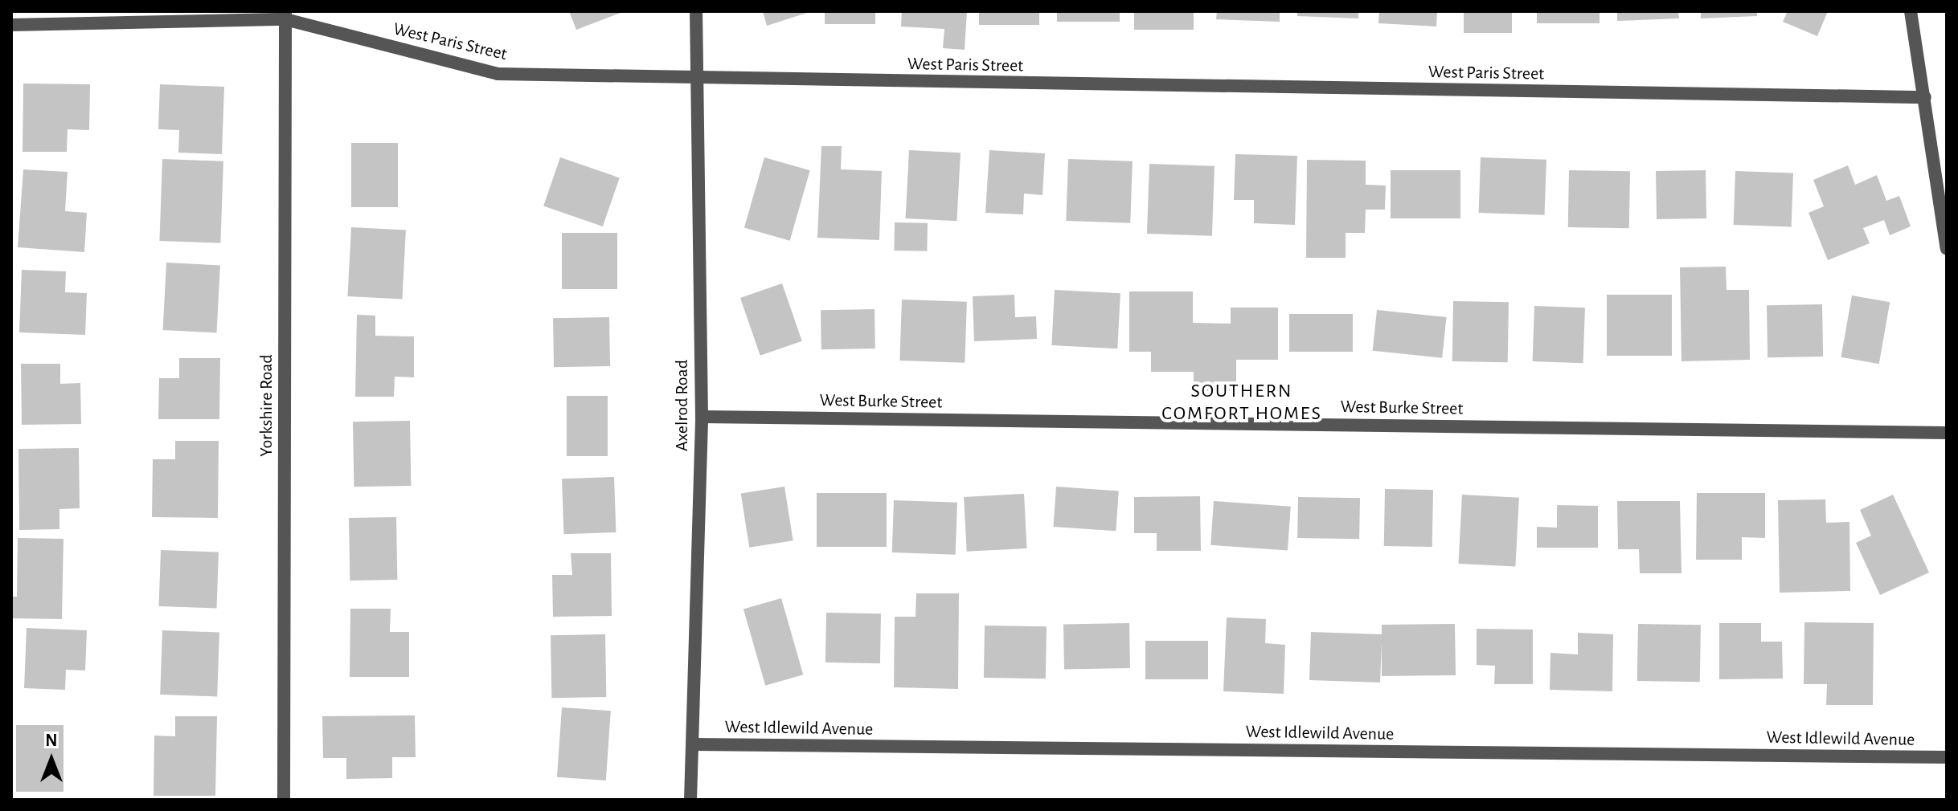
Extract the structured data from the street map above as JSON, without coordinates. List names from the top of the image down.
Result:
{
  "streets": {
    "street": [
      "West Paris Street",
      "West Burke Street",
      "Yorkshire Road",
      "Axelrod Road",
      "West Idlewild Avenue"
    ]
  },
  "crossings": [
    ["West Paris Street", "Yorkshire Road"],
    ["West Paris Street", "Axelrod Road"],
    ["West Burke Street", "Axelrod Road"],
    ["Axelrod Road", "West Idlewild Avenue"]
  ],
  "districts": ["SOUTHERN COMFORT HOMES"],
  "north": "top"
}
